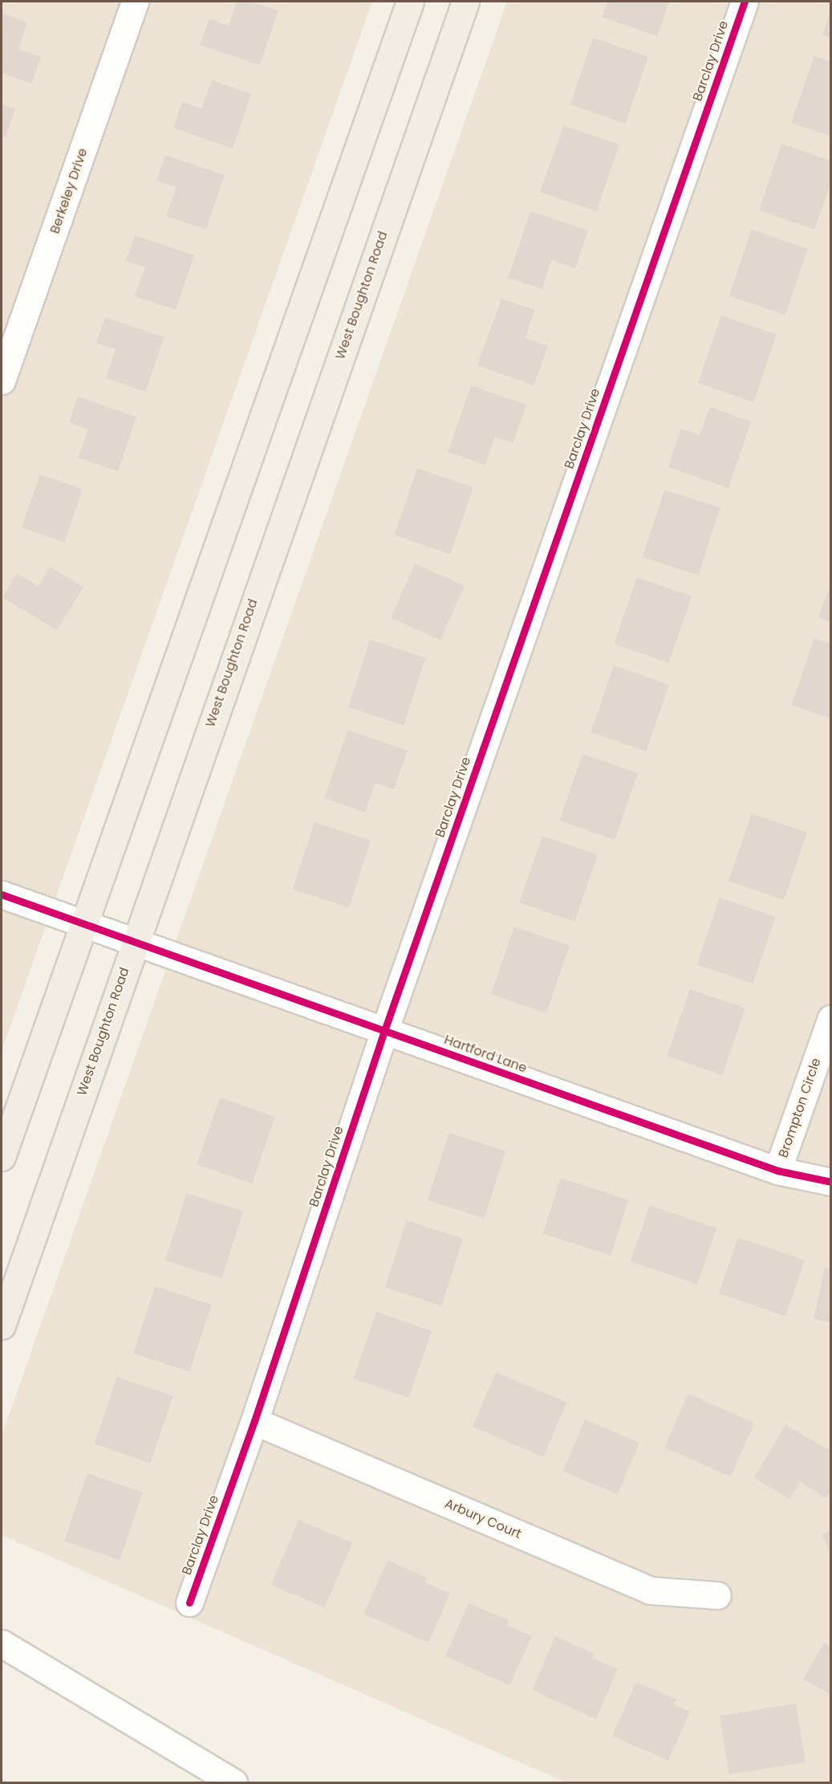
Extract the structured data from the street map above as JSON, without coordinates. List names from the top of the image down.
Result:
{
  "streets": {
    "main road": ["West Boughton Road"],
    "street": [
      "Barclay Drive",
      "Berkeley Drive",
      "Hartford Lane",
      "Brompton Circle",
      "Arbury Court"
    ]
  },
  "crossings": [
    ["Barclay Drive", "Hartford Lane"],
    ["Barclay Drive", "Arbury Court"],
    ["West Boughton Road", "Hartford Lane"],
    ["Hartford Lane", "Brompton Circle"]
  ]
}
